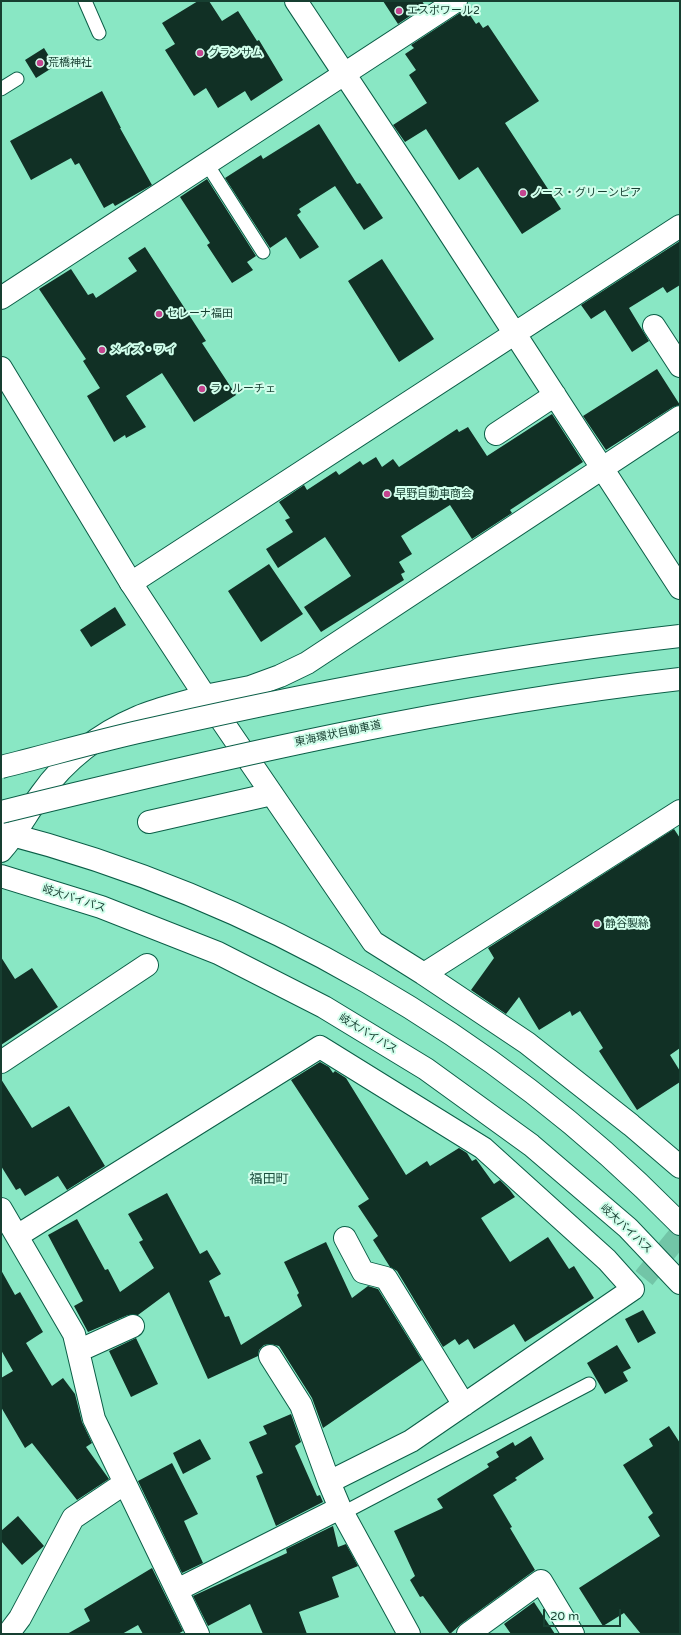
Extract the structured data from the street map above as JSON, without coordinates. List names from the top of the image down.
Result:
{
  "streets": {
    "main road": ["東海環状自動車道", "岐大バイパス"]
  },
  "districts": ["福田町"],
  "places": [
    "エスポワール2",
    "グランサム",
    "荒橋神社",
    "ノース・グリーンピア",
    "セレーナ福田",
    "メイズ・ワイ",
    "ラ・ルーチェ",
    "早野自動車商会",
    "静谷製絲"
  ],
  "scale_bar": "20 m"
}
